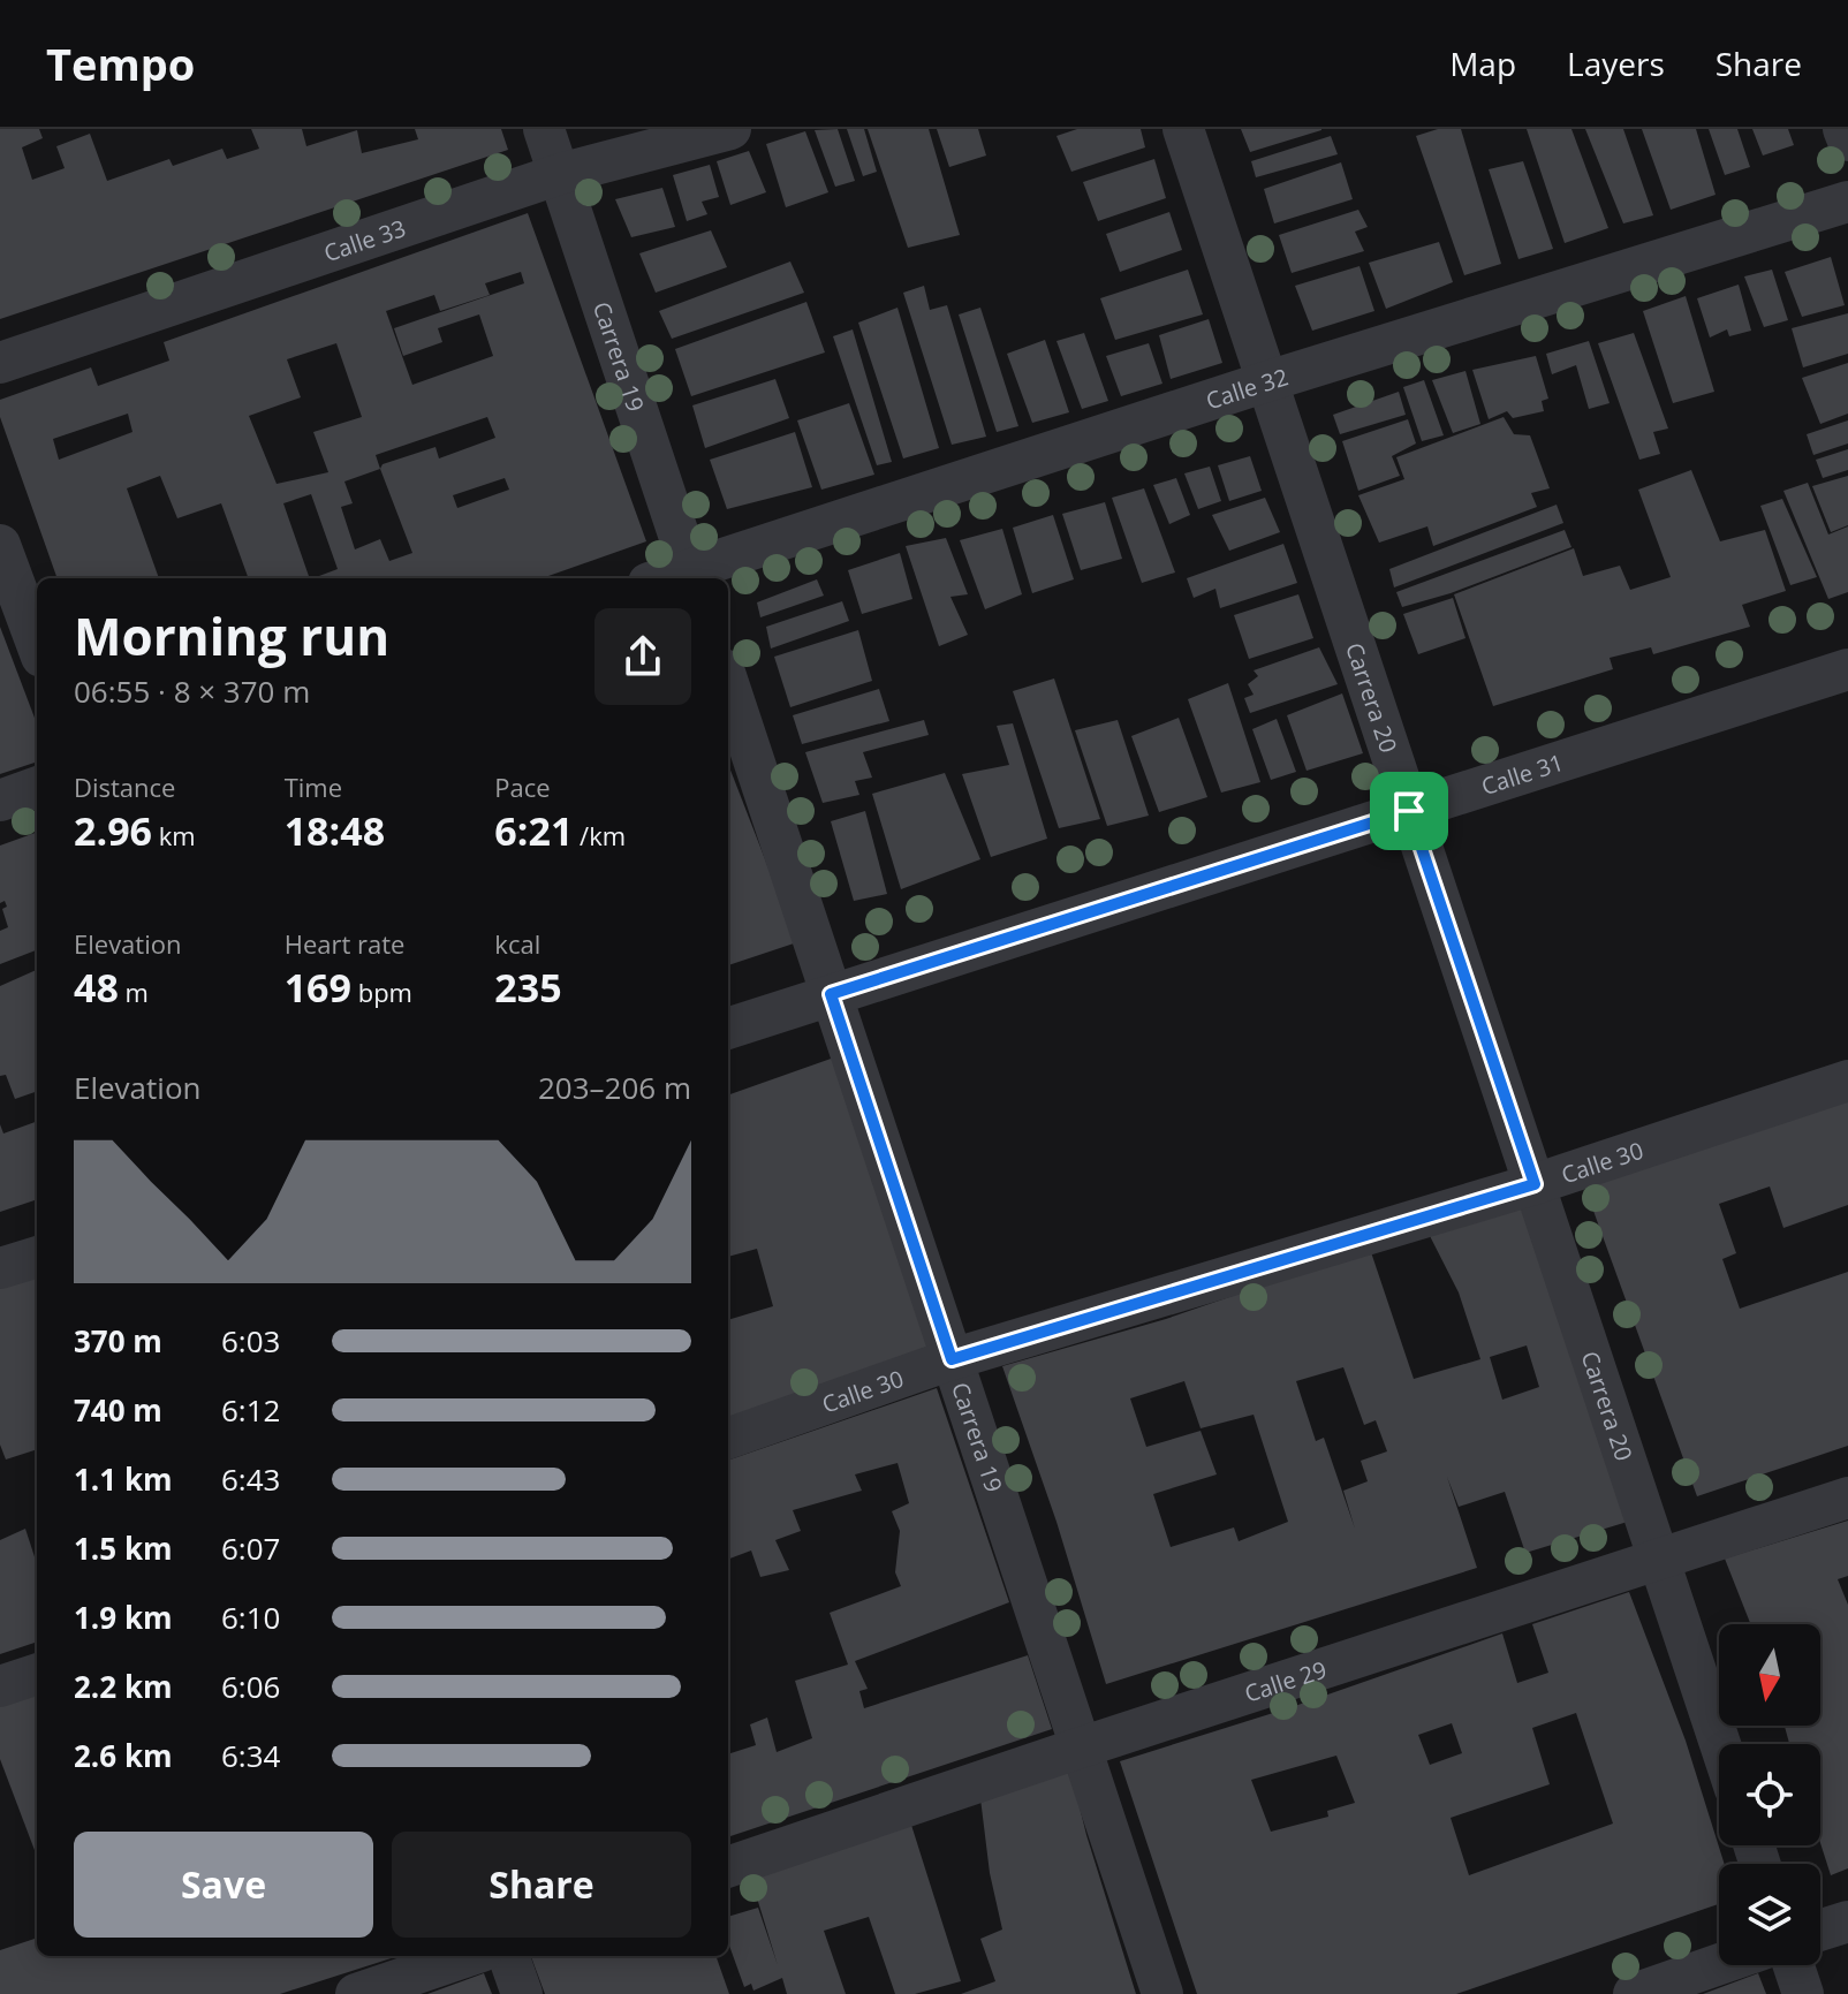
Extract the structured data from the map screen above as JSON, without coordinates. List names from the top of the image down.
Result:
{
  "streets": {
    "street": [
      "Calle 33",
      "Carrera 19",
      "Calle 32",
      "Carrera 20",
      "Calle 31",
      "Calle 30",
      "Calle 29"
    ]
  },
  "crossings": [
    ["Calle 33", "Carrera 19"],
    ["Carrera 19", "Calle 32"],
    ["Carrera 19", "Calle 31"],
    ["Carrera 19", "Calle 30"],
    ["Carrera 19", "Calle 29"],
    ["Calle 32", "Carrera 20"],
    ["Carrera 20", "Calle 31"],
    ["Carrera 20", "Calle 30"],
    ["Carrera 20", "Calle 29"]
  ],
  "north": "bottom",
  "page": {
    "header": "Tempo",
    "nav": ["Map", "Layers", "Share"],
    "heading": ["Morning run", "06:55 · 8 × 370 m"],
    "stats": [
      ["Distance", "2.96 km"],
      ["Time", "18:48"],
      ["Pace", "6:21 /km"],
      ["Elevation", "48 m"],
      ["Heart rate", "169 bpm"],
      ["kcal", "235"]
    ],
    "chart": ["Elevation", "203–206 m"],
    "list": [
      {
        "name": "370 m",
        "note": "6:03"
      },
      {
        "name": "740 m",
        "note": "6:12"
      },
      {
        "name": "1.1 km",
        "note": "6:43"
      },
      {
        "name": "1.5 km",
        "note": "6:07"
      },
      {
        "name": "1.9 km",
        "note": "6:10"
      },
      {
        "name": "2.2 km",
        "note": "6:06"
      },
      {
        "name": "2.6 km",
        "note": "6:34"
      }
    ],
    "buttons": ["Save", "Share"]
  }
}
